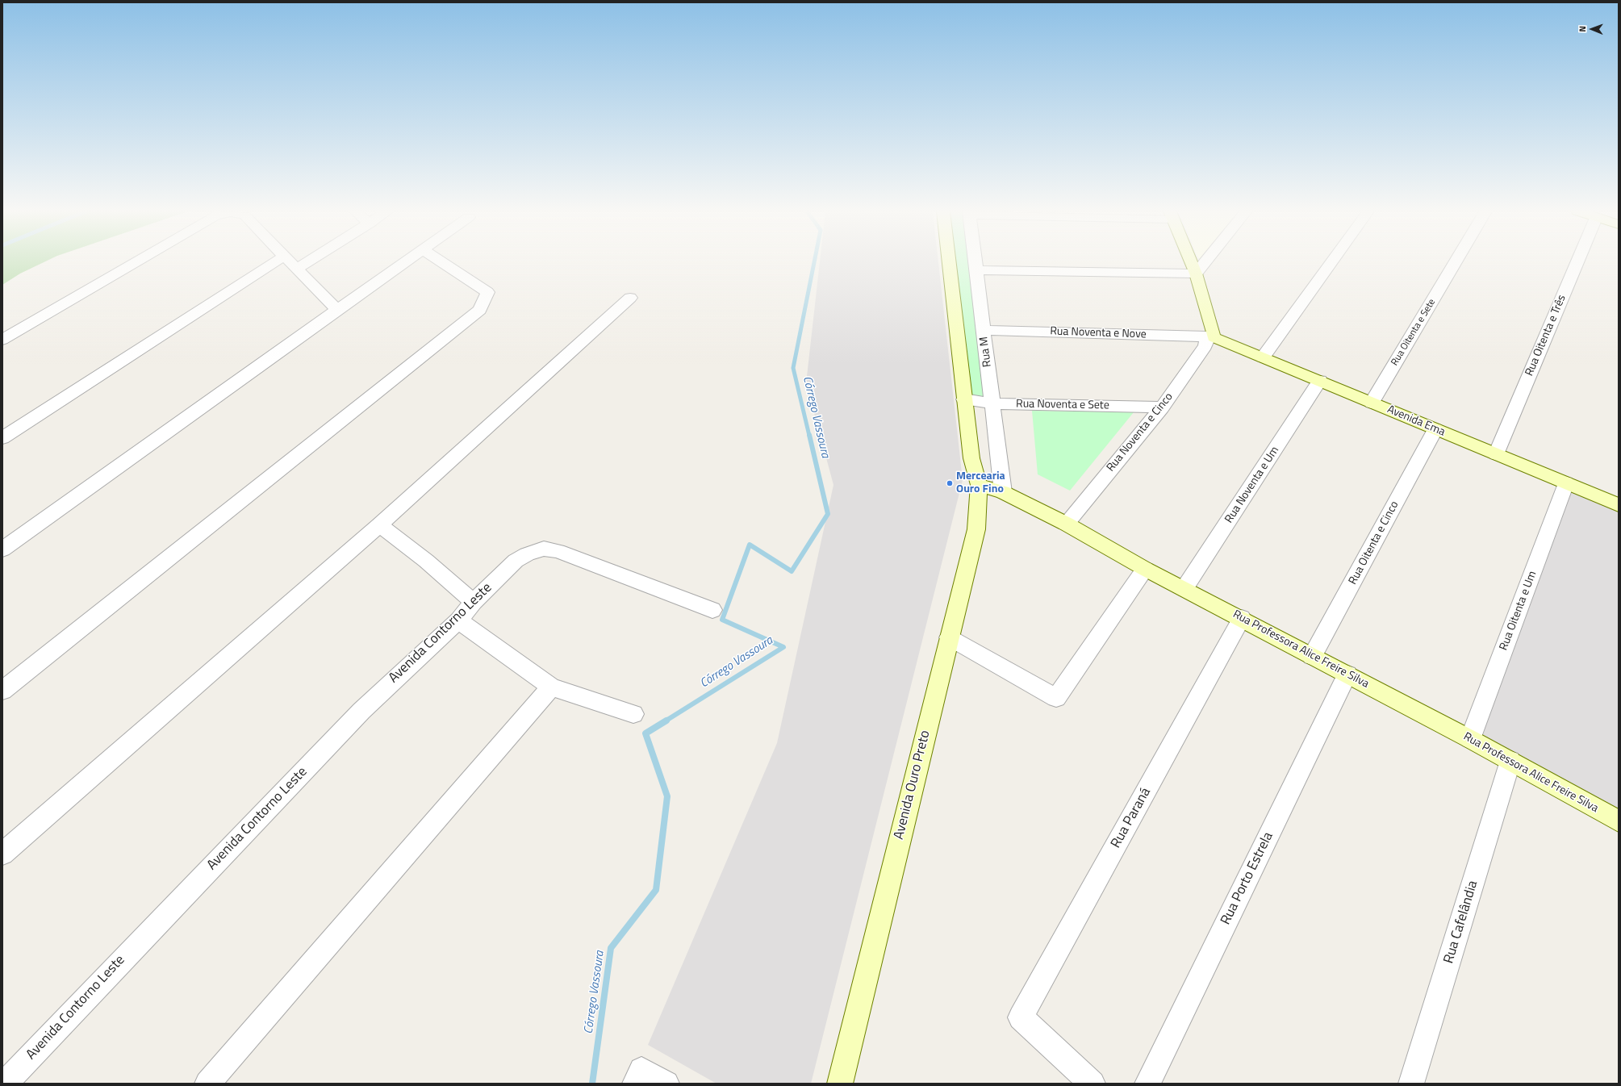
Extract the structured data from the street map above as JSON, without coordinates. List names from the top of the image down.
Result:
{
  "streets": {
    "street": [
      "Rua Oitenta e Sete",
      "Rua Noventa e Nove",
      "Rua Oitenta e Três",
      "Rua M",
      "Rua Noventa e Sete",
      "Avenida Ema",
      "Rua Noventa e Cinco",
      "Rua Noventa e Um",
      "Rua Oitenta e Cinco",
      "Rua Oitenta e Um",
      "Avenida Contorno Leste",
      "Rua Professora Alice Freire Silva",
      "Avenida Ouro Preto",
      "Rua Paraná",
      "Rua Porto Estrela",
      "Rua Cafelândia"
    ]
  },
  "crossings": [
    ["Rua Oitenta e Sete", "Avenida Ema"],
    ["Rua Noventa e Nove", "Rua M"],
    ["Rua Noventa e Nove", "Avenida Ema"],
    ["Rua Noventa e Nove", "Rua Noventa e Cinco"],
    ["Rua Oitenta e Três", "Avenida Ema"],
    ["Rua M", "Rua Noventa e Sete"],
    ["Rua M", "Rua Professora Alice Freire Silva"],
    ["Rua Noventa e Sete", "Rua Noventa e Cinco"],
    ["Avenida Ema", "Rua Noventa e Cinco"],
    ["Avenida Ema", "Rua Noventa e Um"],
    ["Avenida Ema", "Rua Oitenta e Cinco"],
    ["Avenida Ema", "Rua Oitenta e Um"],
    ["Rua Noventa e Cinco", "Rua Professora Alice Freire Silva"],
    ["Rua Noventa e Um", "Rua Professora Alice Freire Silva"],
    ["Rua Oitenta e Cinco", "Rua Professora Alice Freire Silva"],
    ["Rua Oitenta e Um", "Rua Professora Alice Freire Silva"],
    ["Rua Professora Alice Freire Silva", "Avenida Ouro Preto"],
    ["Rua Professora Alice Freire Silva", "Rua Paraná"],
    ["Rua Professora Alice Freire Silva", "Rua Porto Estrela"],
    ["Rua Professora Alice Freire Silva", "Rua Cafelândia"]
  ],
  "water": ["Córrego Vassoura"],
  "places": ["Mercearia Ouro Fino"],
  "north": "left"
}
